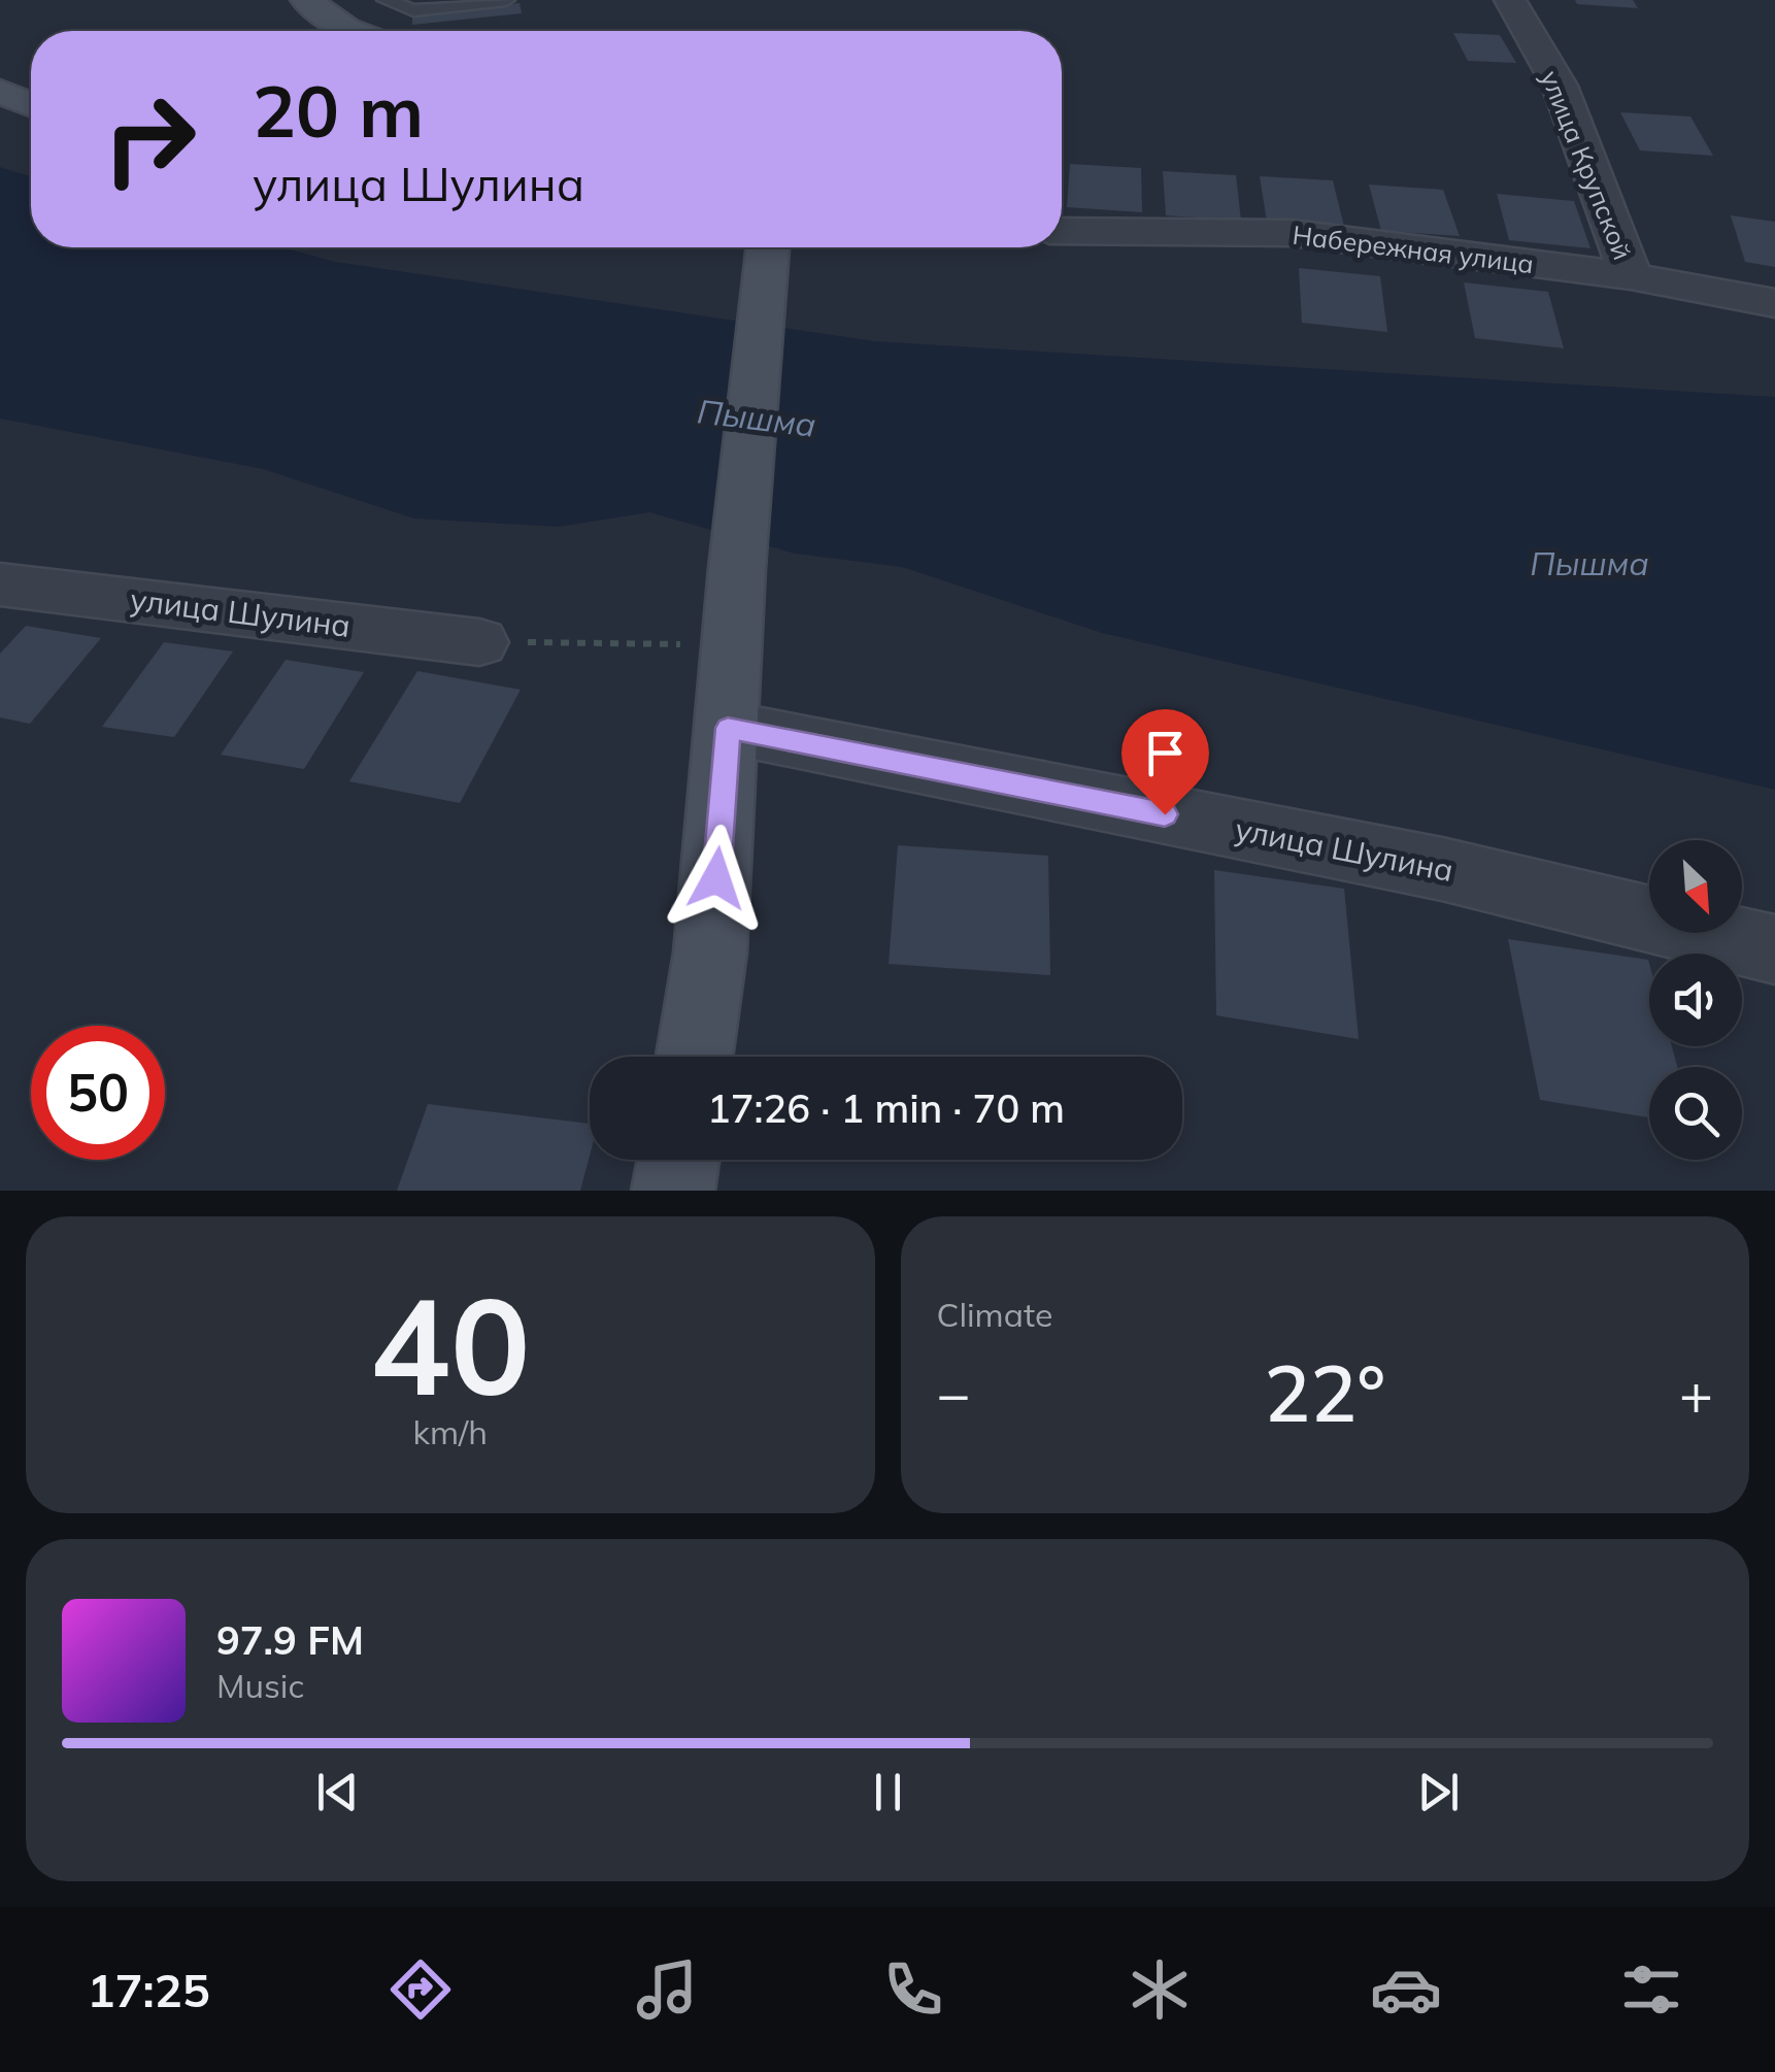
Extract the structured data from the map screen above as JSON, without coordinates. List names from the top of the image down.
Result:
{
  "streets": {
    "street": ["улица Крупской", "Набережная улица", "улица Шулина"]
  },
  "crossings": [
    ["улица Крупской", "Набережная улица"]
  ],
  "water": ["Пышма"],
  "north": "bottom right",
  "page": {
    "turn": ["20 m", "улица Шулина"],
    "limit": "50",
    "trip": "17:26 · 1 min · 70 m",
    "tile": [
      ["40", "km/h"],
      "Climate"
    ],
    "heat": ["−", "22°", "+"],
    "song": ["97.9 FM", "Music"],
    "tabs": "17:25"
  }
}
